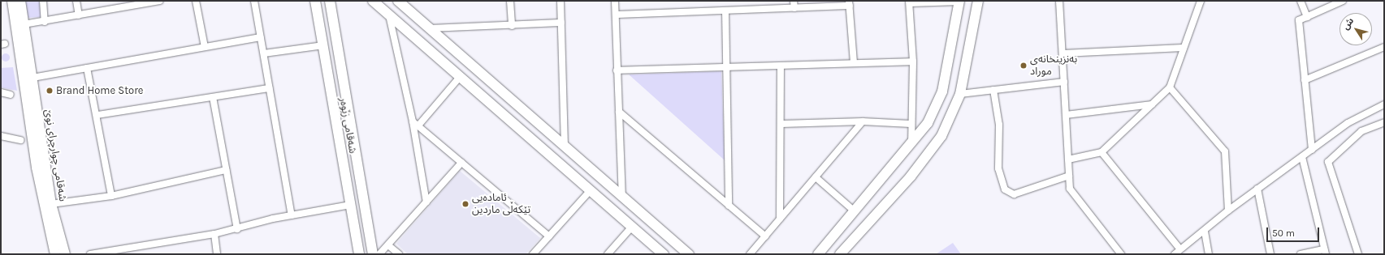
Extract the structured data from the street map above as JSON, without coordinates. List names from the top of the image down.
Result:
{
  "streets": {
    "street": ["شەقامی زێوەر", "شەقامی چوارچرای نوێ"]
  },
  "places": ["بەنزینخانەی موراد", "Brand Home Store", "ئامادەیی تێکەڵی ماردین"],
  "scale_bar": "50 m",
  "north": "top left"
}
